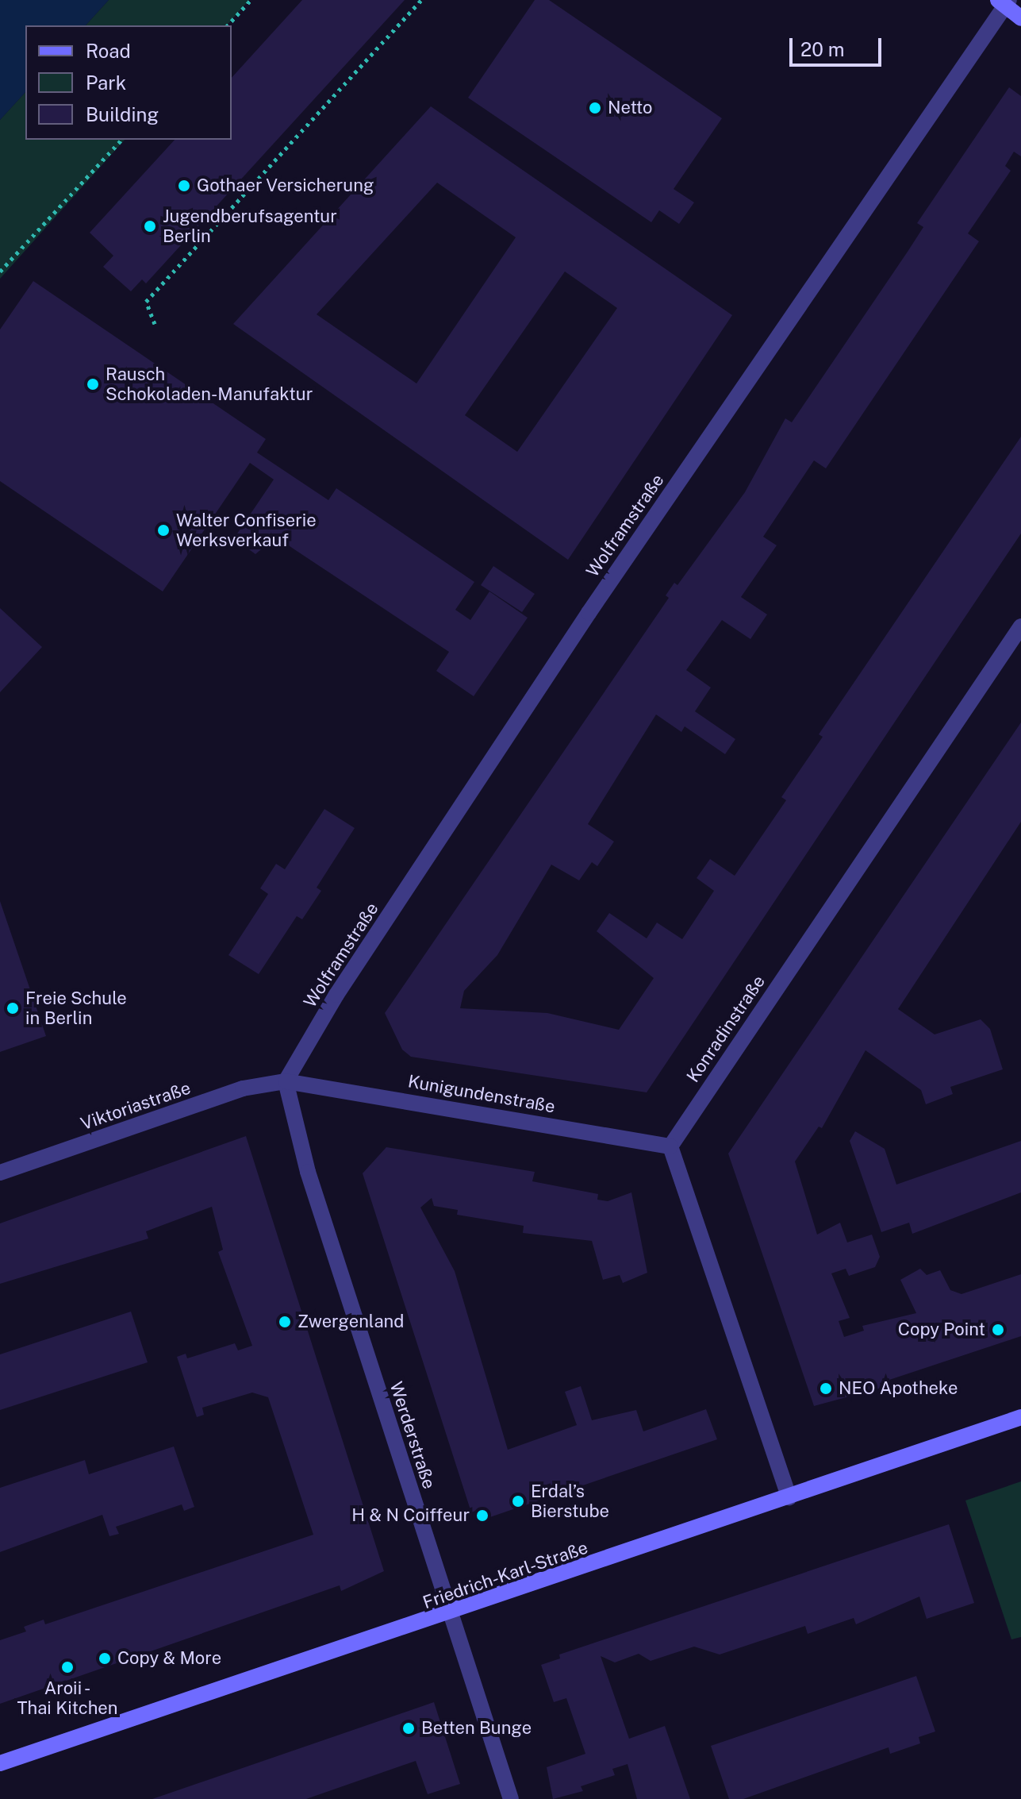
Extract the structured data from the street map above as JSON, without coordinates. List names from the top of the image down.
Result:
{
  "streets": {
    "main road": ["Friedrich-Karl-Straße"],
    "street": [
      "Wolframstraße",
      "Konradinstraße",
      "Kunigundenstraße",
      "Viktoriastraße",
      "Werderstraße"
    ]
  },
  "crossings": [
    ["Wolframstraße", "Kunigundenstraße"],
    ["Wolframstraße", "Viktoriastraße"],
    ["Wolframstraße", "Werderstraße"],
    ["Konradinstraße", "Kunigundenstraße"],
    ["Kunigundenstraße", "Viktoriastraße"],
    ["Kunigundenstraße", "Werderstraße"],
    ["Viktoriastraße", "Werderstraße"],
    ["Werderstraße", "Friedrich-Karl-Straße"]
  ],
  "places": [
    "Netto",
    "Gothaer Versicherung",
    "Jugendberufsagentur Berlin",
    "Rausch Schokoladen-Manufaktur",
    "Walter Confiserie Werksverkauf",
    "Freie Schule in Berlin",
    "Zwergenland",
    "Copy Point",
    "NEO Apotheke",
    "Erdal’s Bierstube",
    "H & N Coiffeur",
    "Copy & More",
    "Aroii - Thai Kitchen",
    "Betten Bunge"
  ],
  "legend": ["Road", "Park", "Building"],
  "scale_bar": "20 m"
}
